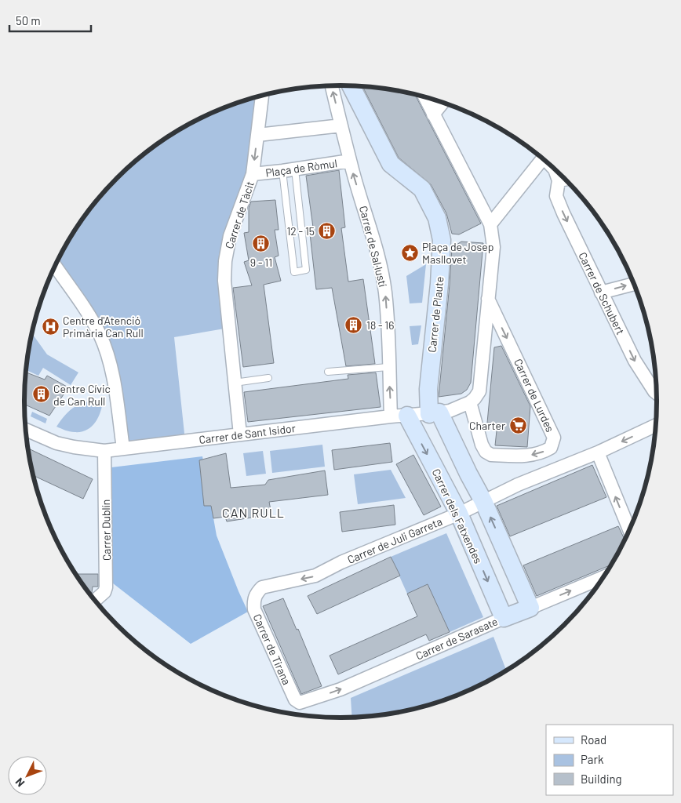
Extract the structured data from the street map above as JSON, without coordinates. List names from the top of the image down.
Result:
{
  "streets": {
    "street": [
      "Plaça de Ròmul",
      "Carrer de Tàcit",
      "Carrer de Sal·lustí",
      "Carrer de Schubert",
      "Carrer de Plaute",
      "Carrer de Lurdes",
      "Carrer de Sant Isidor",
      "Carrer dels Fatxendes",
      "Carrer Dublín",
      "Carrer de Juli Garreta",
      "Carrer de Sarasate",
      "Carrer de Tirana"
    ]
  },
  "crossings": [
    ["Plaça de Ròmul", "Carrer de Tàcit"],
    ["Plaça de Ròmul", "Carrer de Sal·lustí"],
    ["Carrer de Tàcit", "Carrer de Sant Isidor"],
    ["Carrer de Sal·lustí", "Carrer de Sant Isidor"],
    ["Carrer de Sal·lustí", "Carrer dels Fatxendes"],
    ["Carrer de Plaute", "Carrer de Sant Isidor"],
    ["Carrer de Lurdes", "Carrer de Sant Isidor"],
    ["Carrer de Sant Isidor", "Carrer dels Fatxendes"],
    ["Carrer de Sant Isidor", "Carrer Dublín"],
    ["Carrer dels Fatxendes", "Carrer de Juli Garreta"],
    ["Carrer dels Fatxendes", "Carrer de Sarasate"],
    ["Carrer de Juli Garreta", "Carrer de Tirana"],
    ["Carrer de Sarasate", "Carrer de Tirana"]
  ],
  "one_way": ["Carrer de Juli Garreta", "Carrer de Sarasate"],
  "districts": ["CAN RULL"],
  "places": {
    "building": [
      "12 - 15",
      "9 - 11",
      "18 - 16",
      "Centre Cívic de Can Rull"
    ],
    "place": ["Plaça de Josep Masllovet"],
    "hospital": ["Centre d'Atenció Primària Can Rull"],
    "supermarket": ["Charter"]
  },
  "legend": ["Road", "Park", "Building"],
  "scale_bar": "50 m",
  "north": "bottom left"
}
